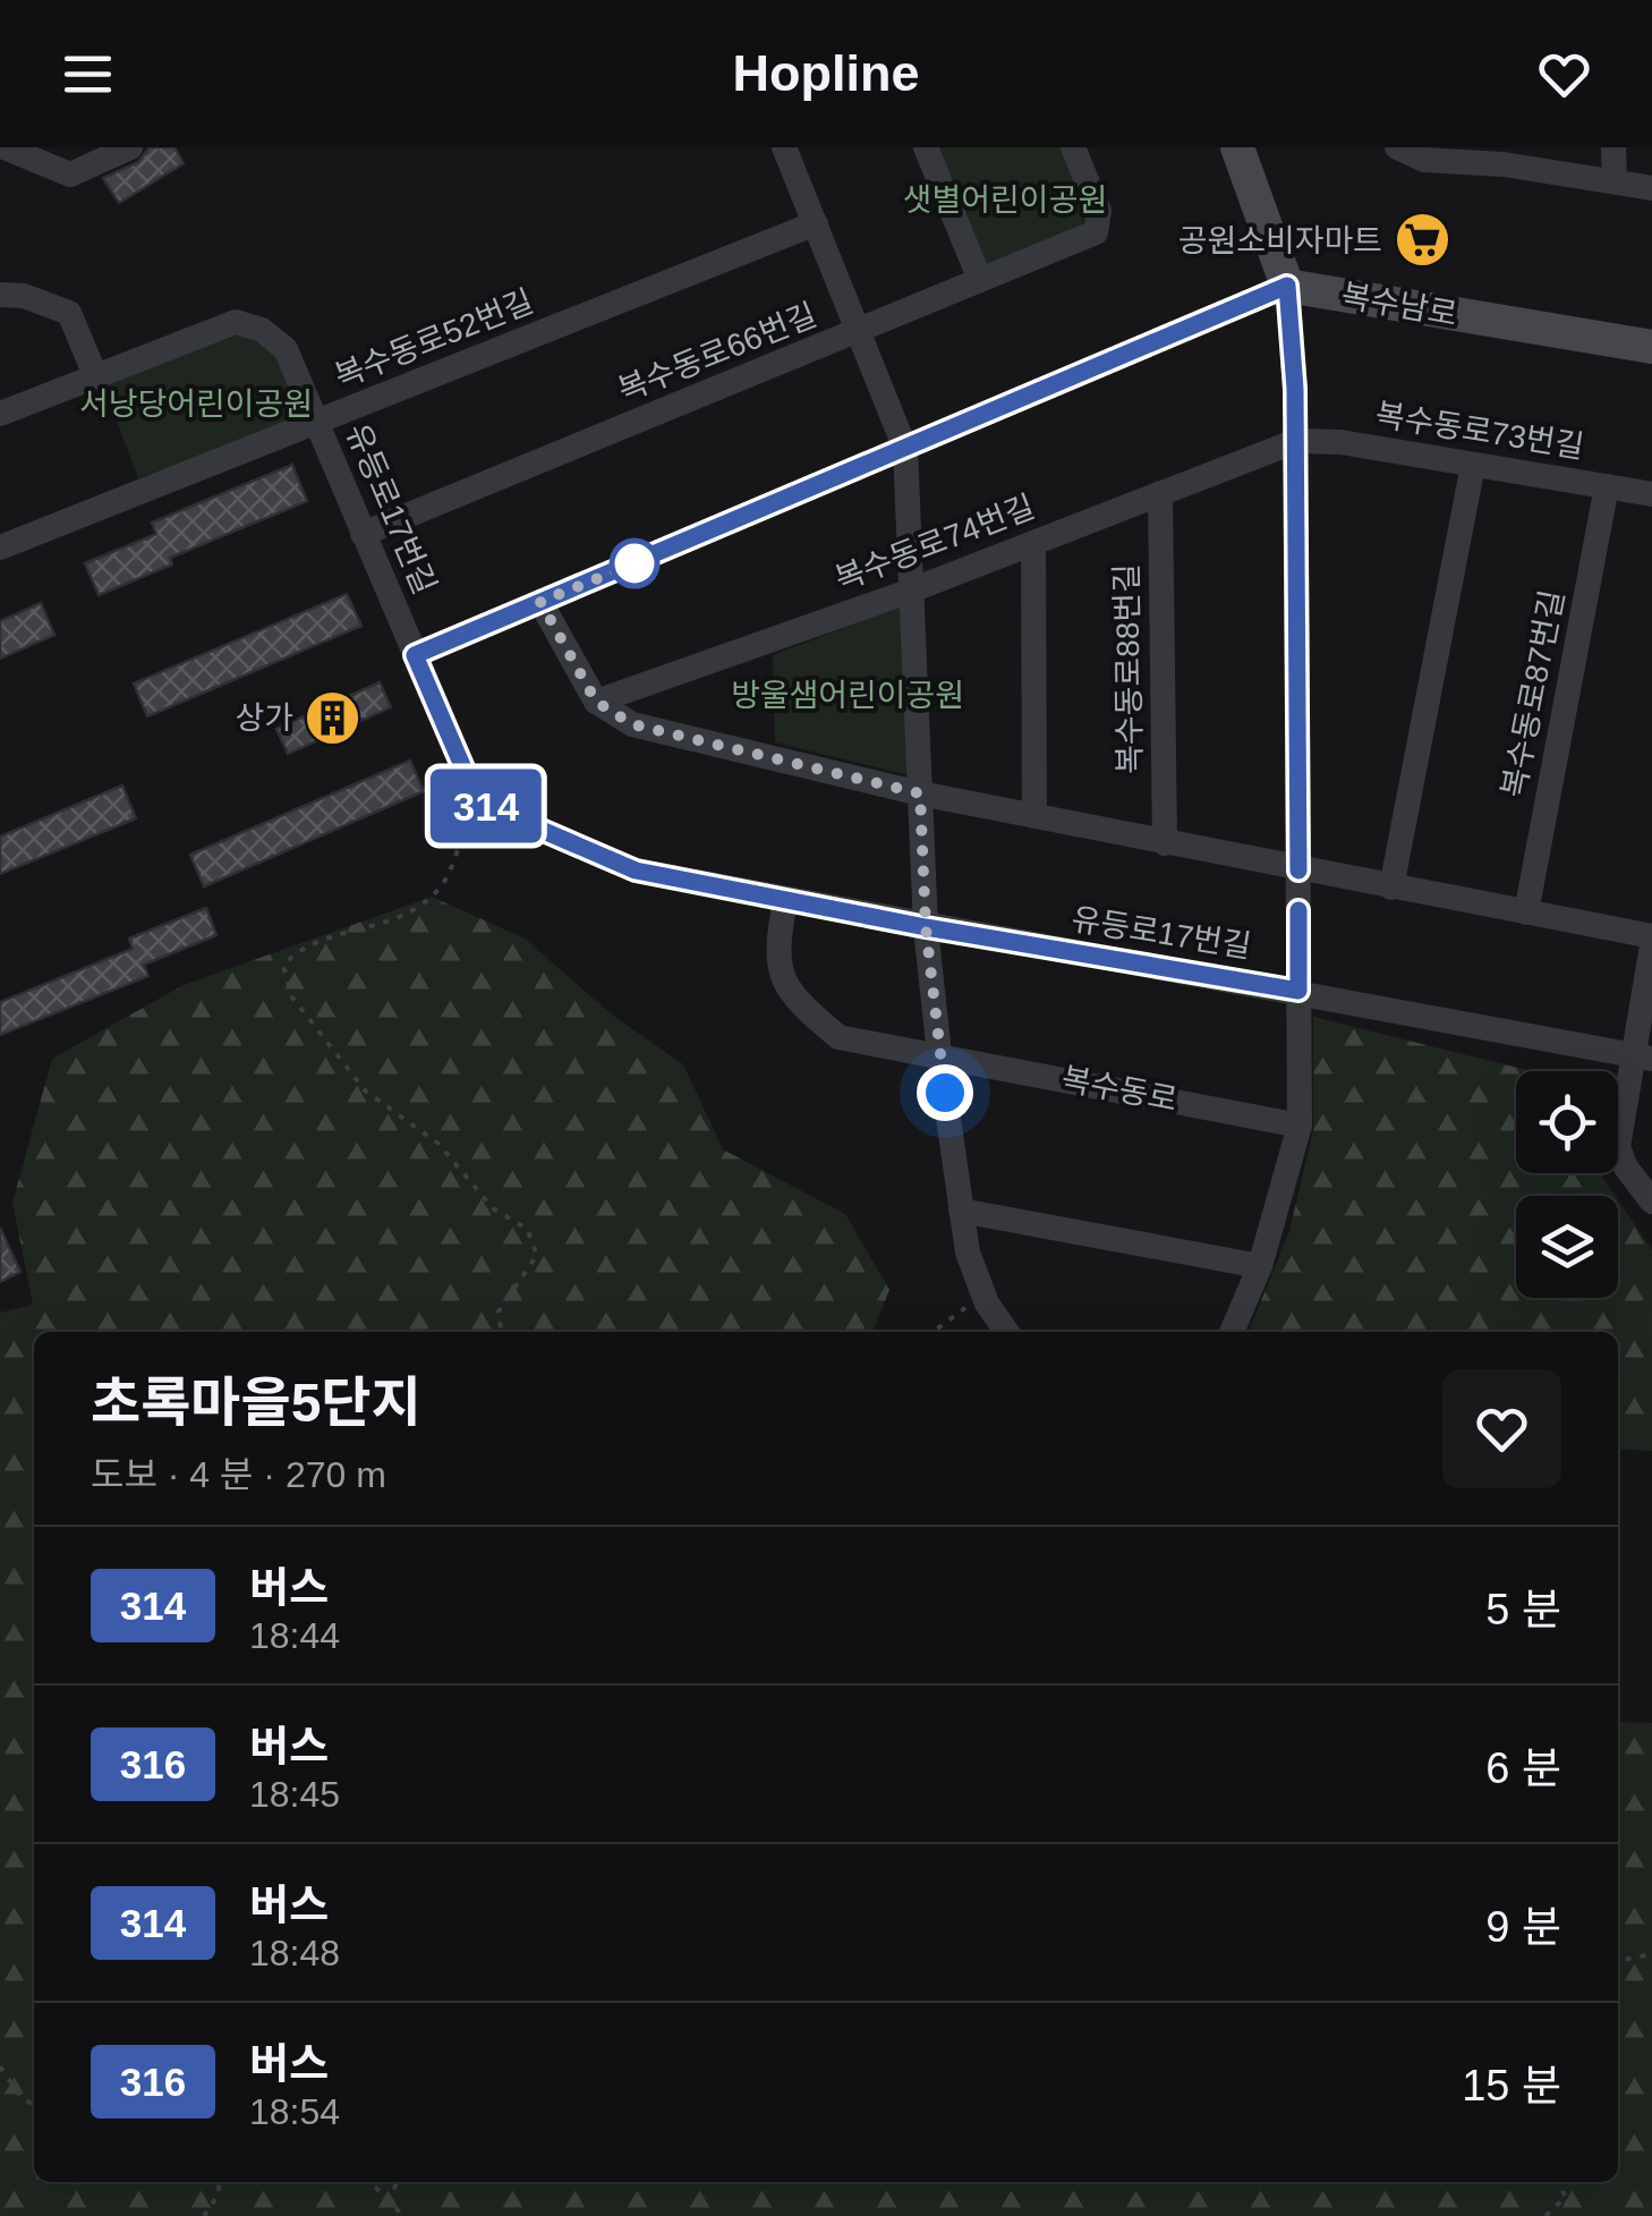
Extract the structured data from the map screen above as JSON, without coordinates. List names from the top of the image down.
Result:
{
  "streets": {
    "main road": ["복수남로"],
    "street": [
      "복수동로52번길",
      "복수동로66번길",
      "복수동로73번길",
      "유등로17번길",
      "복수동로74번길",
      "복수동로88번길",
      "복수동로87번길",
      "복수동로"
    ]
  },
  "crossings": [
    ["복수동로52번길", "유등로17번길"],
    ["복수동로66번길", "유등로17번길"],
    ["복수동로73번길", "복수동로74번길"],
    ["복수동로73번길", "복수동로87번길"],
    ["유등로17번길", "복수동로"],
    ["복수동로74번길", "복수동로88번길"]
  ],
  "parks": ["샛별어린이공원", "서낭당어린이공원", "방울샘어린이공원"],
  "places": {
    "supermarket": ["공원소비자마트"],
    "building": ["상가"]
  },
  "lines": ["bus line 314"],
  "page": {
    "header": "Hopline",
    "on_map": "314",
    "heading": ["초록마을5단지", "도보 · 4 분 · 270 m"],
    "list": [
      {
        "mark": "314",
        "name": "버스",
        "note": "18:44",
        "value": "5 분"
      },
      {
        "mark": "316",
        "name": "버스",
        "note": "18:45",
        "value": "6 분"
      },
      {
        "mark": "314",
        "name": "버스",
        "note": "18:48",
        "value": "9 분"
      },
      {
        "mark": "316",
        "name": "버스",
        "note": "18:54",
        "value": "15 분"
      }
    ]
  }
}
